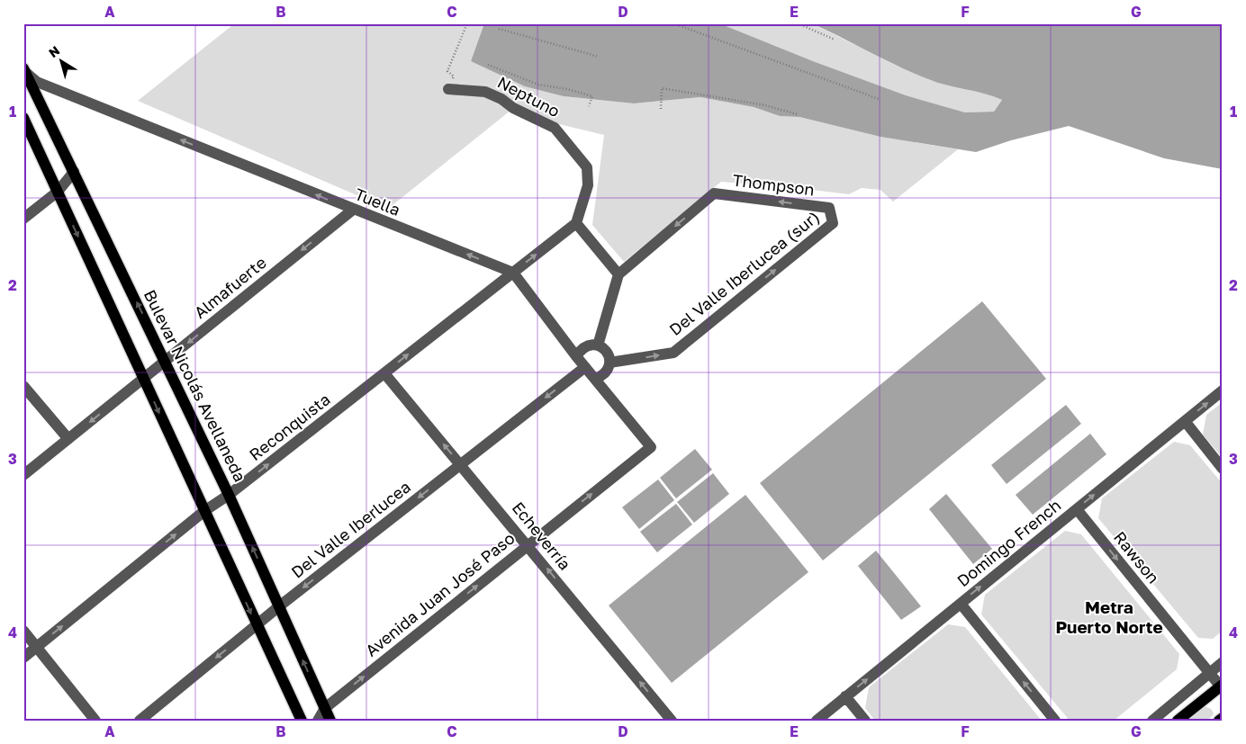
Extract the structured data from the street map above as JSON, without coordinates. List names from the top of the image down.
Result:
{
  "streets": {
    "main road": ["Bulevar Nicolás Avellaneda"],
    "street": [
      "Neptuno",
      "Thompson",
      "Tuella",
      "Del Valle Iberlucea (sur)",
      "Almafuerte",
      "Reconquista",
      "Del Valle Iberlucea",
      "Echeverría",
      "Domingo French",
      "Rawson",
      "Avenida Juan José Paso"
    ]
  },
  "crossings": [
    ["Neptuno", "Reconquista"],
    ["Thompson", "Del Valle Iberlucea (sur)"],
    ["Tuella", "Almafuerte"],
    ["Tuella", "Bulevar Nicolás Avellaneda"],
    ["Tuella", "Reconquista"],
    ["Del Valle Iberlucea (sur)", "Del Valle Iberlucea"],
    ["Del Valle Iberlucea (sur)", "Avenida Juan José Paso"],
    ["Almafuerte", "Bulevar Nicolás Avellaneda"],
    ["Bulevar Nicolás Avellaneda", "Reconquista"],
    ["Bulevar Nicolás Avellaneda", "Del Valle Iberlucea"],
    ["Bulevar Nicolás Avellaneda", "Avenida Juan José Paso"],
    ["Reconquista", "Echeverría"],
    ["Del Valle Iberlucea", "Echeverría"],
    ["Del Valle Iberlucea", "Avenida Juan José Paso"],
    ["Echeverría", "Avenida Juan José Paso"],
    ["Domingo French", "Rawson"]
  ],
  "one_way": [
    "Thompson",
    "Tuella",
    "Del Valle Iberlucea (sur)",
    "Almafuerte",
    "Reconquista",
    "Del Valle Iberlucea",
    "Echeverría",
    "Domingo French",
    "Rawson",
    "Avenida Juan José Paso"
  ],
  "districts": ["Metra Puerto Norte"],
  "north": "top left",
  "grid": {
    "columns": [
      "A",
      "B",
      "C",
      "D",
      "E",
      "F",
      "G"
    ],
    "rows": [
      "1",
      "2",
      "3",
      "4"
    ]
  }
}
